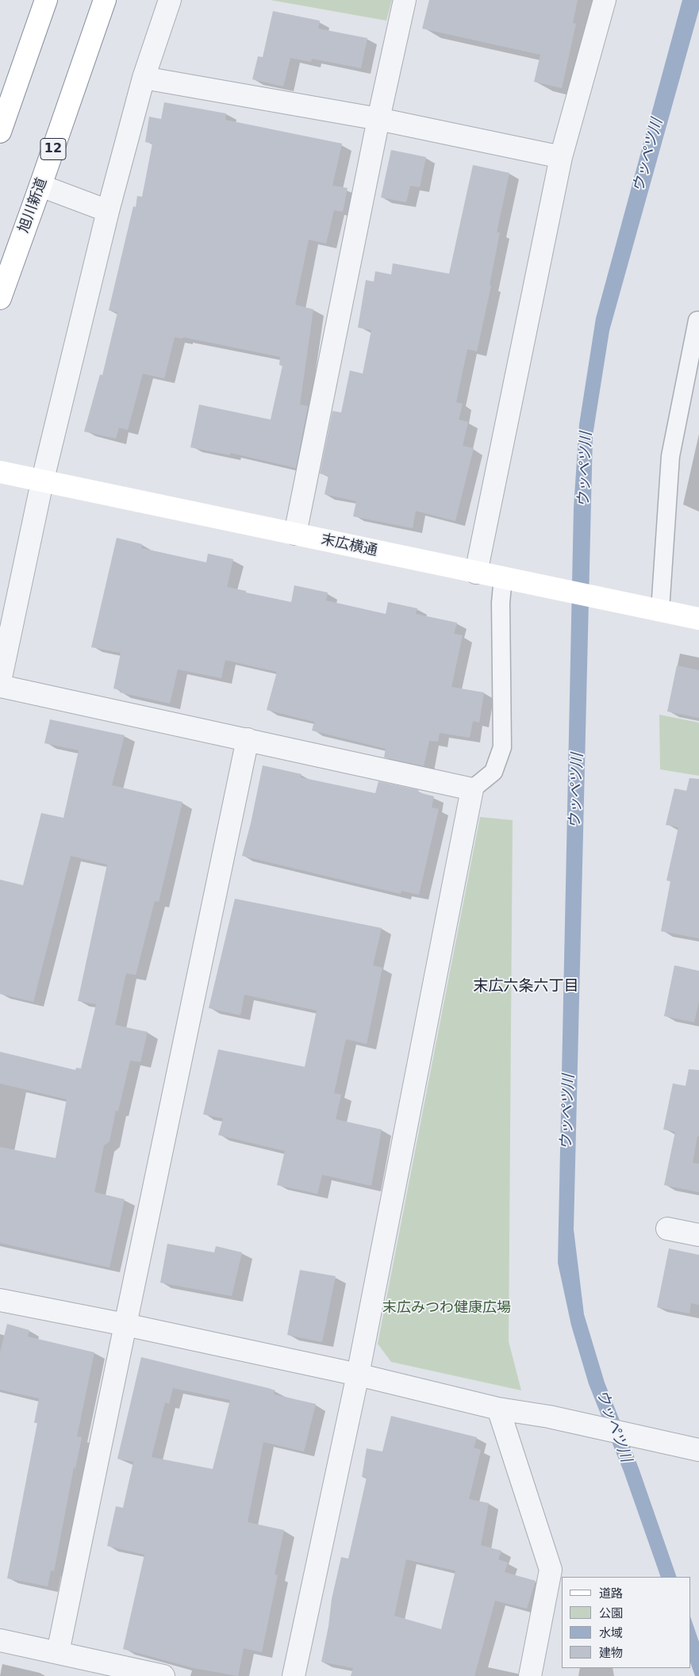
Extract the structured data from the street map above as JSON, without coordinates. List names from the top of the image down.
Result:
{
  "streets": {
    "main road": ["12", "旭川新道", "末広横通"]
  },
  "districts": ["末広六条六丁目"],
  "water": ["ウッペツ川"],
  "parks": ["末広みつわ健康広場"],
  "legend": [
    "道路",
    "公園",
    "水域",
    "建物"
  ]
}
